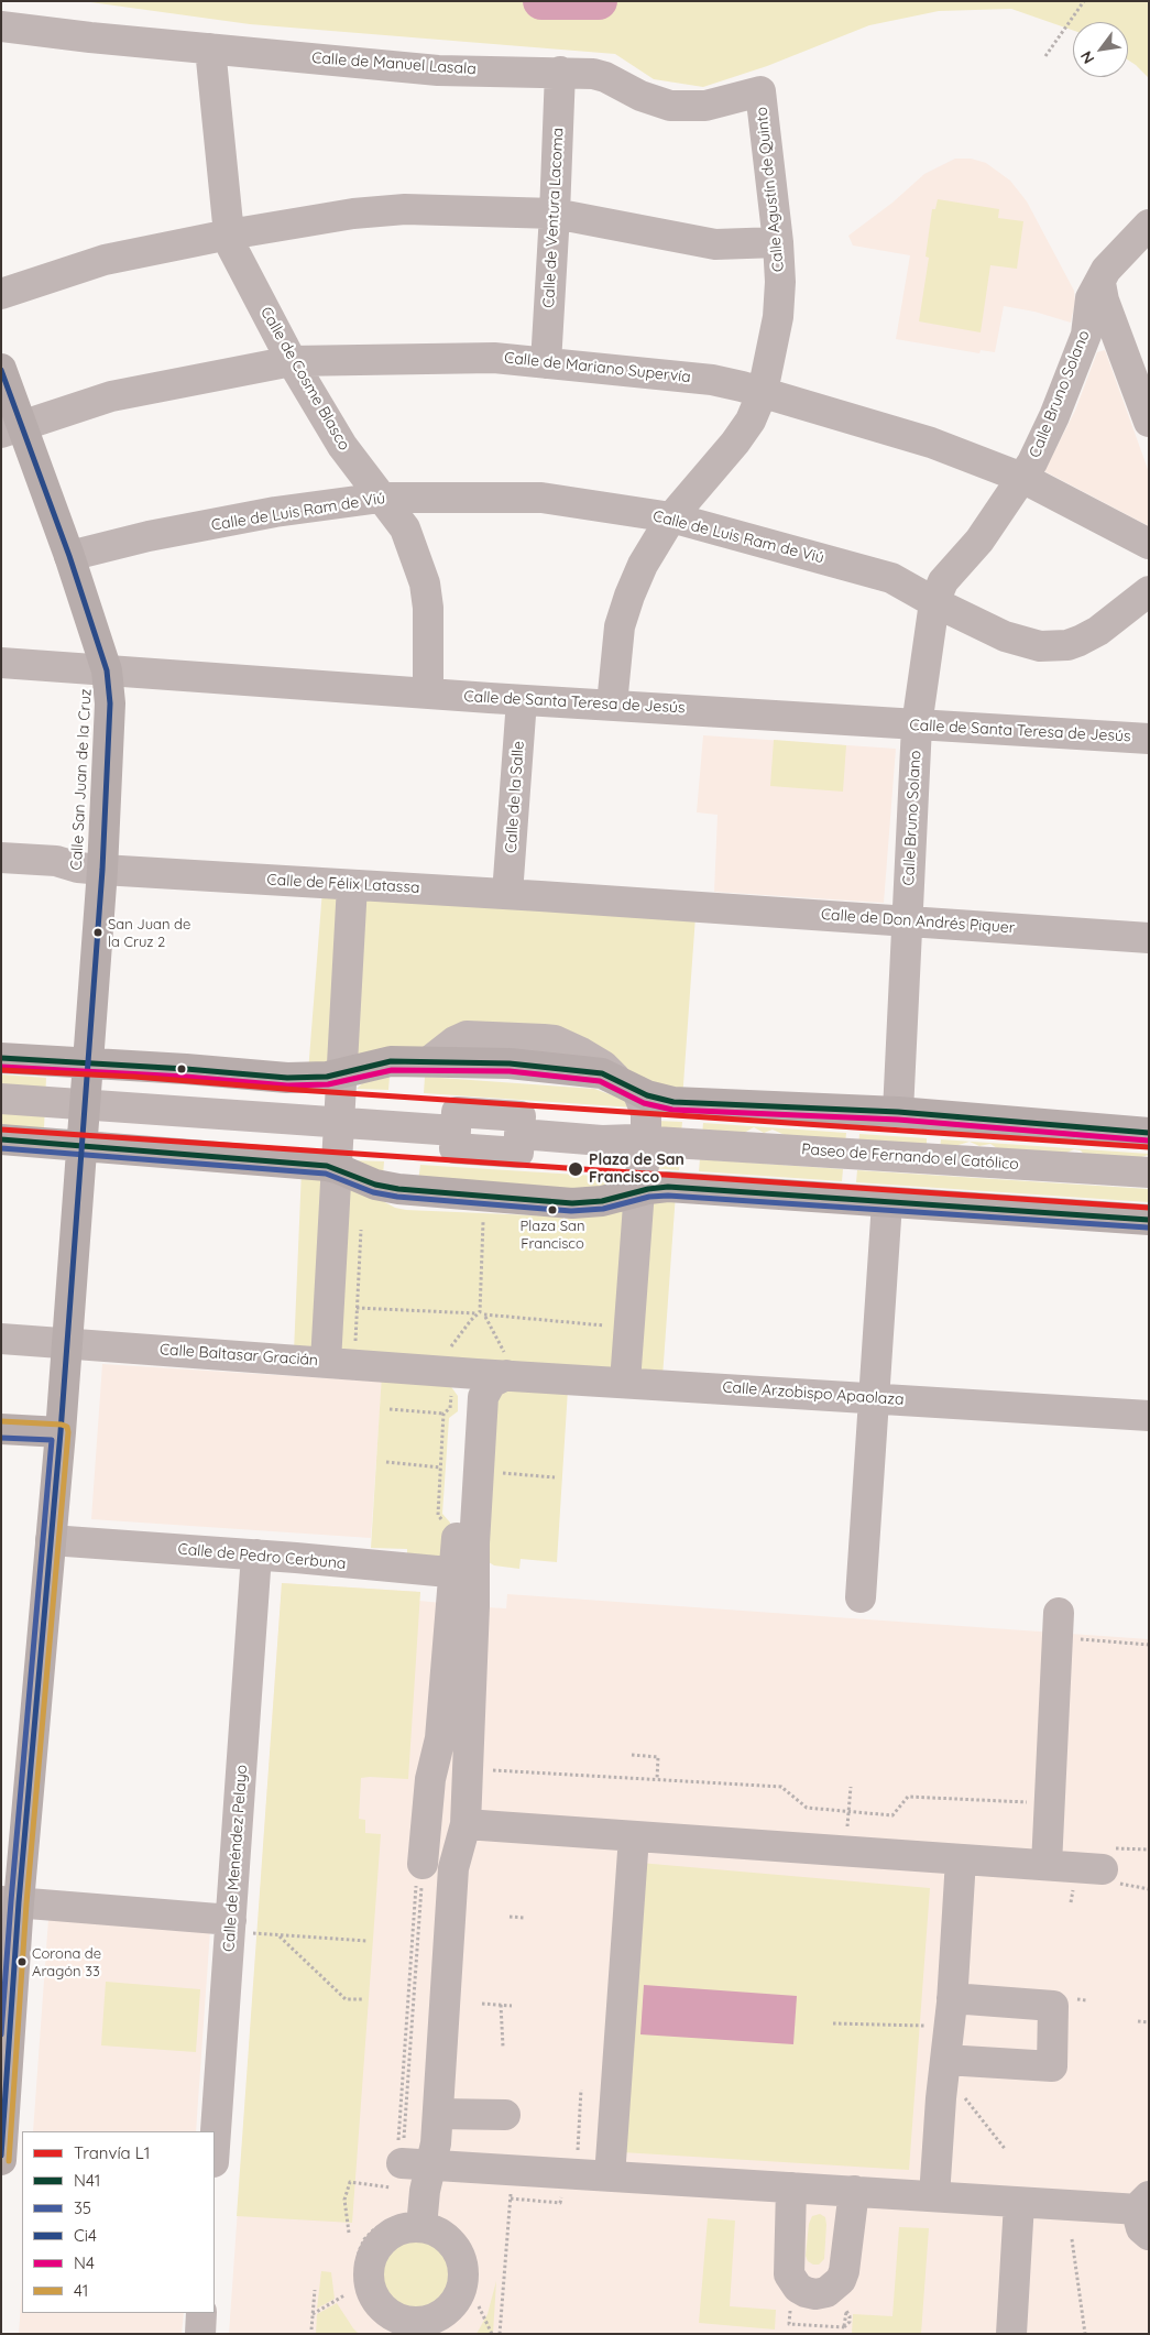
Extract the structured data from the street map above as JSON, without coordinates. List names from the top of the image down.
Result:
{
  "streets": {
    "main road": ["Calle San Juan de la Cruz"],
    "street": [
      "Calle de Manuel Lasala",
      "Calle Agustín de Quinto",
      "Calle de Ventura Lacoma",
      "Calle de Mariano Supervía",
      "Calle de Cosme Blasco",
      "Calle Bruno Solano",
      "Calle de Luis Ram de Viú",
      "Calle de Santa Teresa de Jesús",
      "Calle de la Salle",
      "Calle de Félix Latassa",
      "Calle de Don Andrés Piquer",
      "Paseo de Fernando el Católico",
      "Calle Baltasar Gracián",
      "Calle Arzobispo Apaolaza",
      "Calle de Pedro Cerbuna",
      "Calle de Menéndez Pelayo"
    ]
  },
  "crossings": [
    ["Calle de Manuel Lasala", "Calle Agustín de Quinto"],
    ["Calle de Manuel Lasala", "Calle de Ventura Lacoma"],
    ["Calle de Manuel Lasala", "Calle de Cosme Blasco"],
    ["Calle Agustín de Quinto", "Calle de Mariano Supervía"],
    ["Calle Agustín de Quinto", "Calle de Luis Ram de Viú"],
    ["Calle Agustín de Quinto", "Calle de Santa Teresa de Jesús"],
    ["Calle de Ventura Lacoma", "Calle de Mariano Supervía"],
    ["Calle de Mariano Supervía", "Calle de Cosme Blasco"],
    ["Calle de Mariano Supervía", "Calle Bruno Solano"],
    ["Calle de Mariano Supervía", "Calle San Juan de la Cruz"],
    ["Calle de Cosme Blasco", "Calle de Luis Ram de Viú"],
    ["Calle de Cosme Blasco", "Calle de Santa Teresa de Jesús"],
    ["Calle Bruno Solano", "Calle de Luis Ram de Viú"],
    ["Calle Bruno Solano", "Calle de Santa Teresa de Jesús"],
    ["Calle Bruno Solano", "Calle de Don Andrés Piquer"],
    ["Calle de Luis Ram de Viú", "Calle San Juan de la Cruz"],
    ["Calle de Santa Teresa de Jesús", "Calle San Juan de la Cruz"],
    ["Calle de Santa Teresa de Jesús", "Calle de la Salle"],
    ["Calle San Juan de la Cruz", "Calle de Félix Latassa"],
    ["Calle San Juan de la Cruz", "Calle Baltasar Gracián"],
    ["Calle San Juan de la Cruz", "Calle de Pedro Cerbuna"],
    ["Calle de la Salle", "Calle de Félix Latassa"],
    ["Calle de Félix Latassa", "Calle de Don Andrés Piquer"],
    ["Calle Baltasar Gracián", "Calle Arzobispo Apaolaza"],
    ["Calle de Pedro Cerbuna", "Calle de Menéndez Pelayo"]
  ],
  "places": [
    "San Juan de la Cruz 2",
    "Plaza de San Francisco",
    "Plaza San Francisco",
    "Corona de Aragón 33"
  ],
  "lines": [
    "transit line Ci4",
    "transit line N41",
    "transit line N4",
    "tram line L1",
    "transit line 35",
    "transit line 41"
  ],
  "legend": [
    "Tranvía L1",
    "N41",
    "35",
    "Ci4",
    "N4",
    "41"
  ],
  "north": "bottom left"
}
